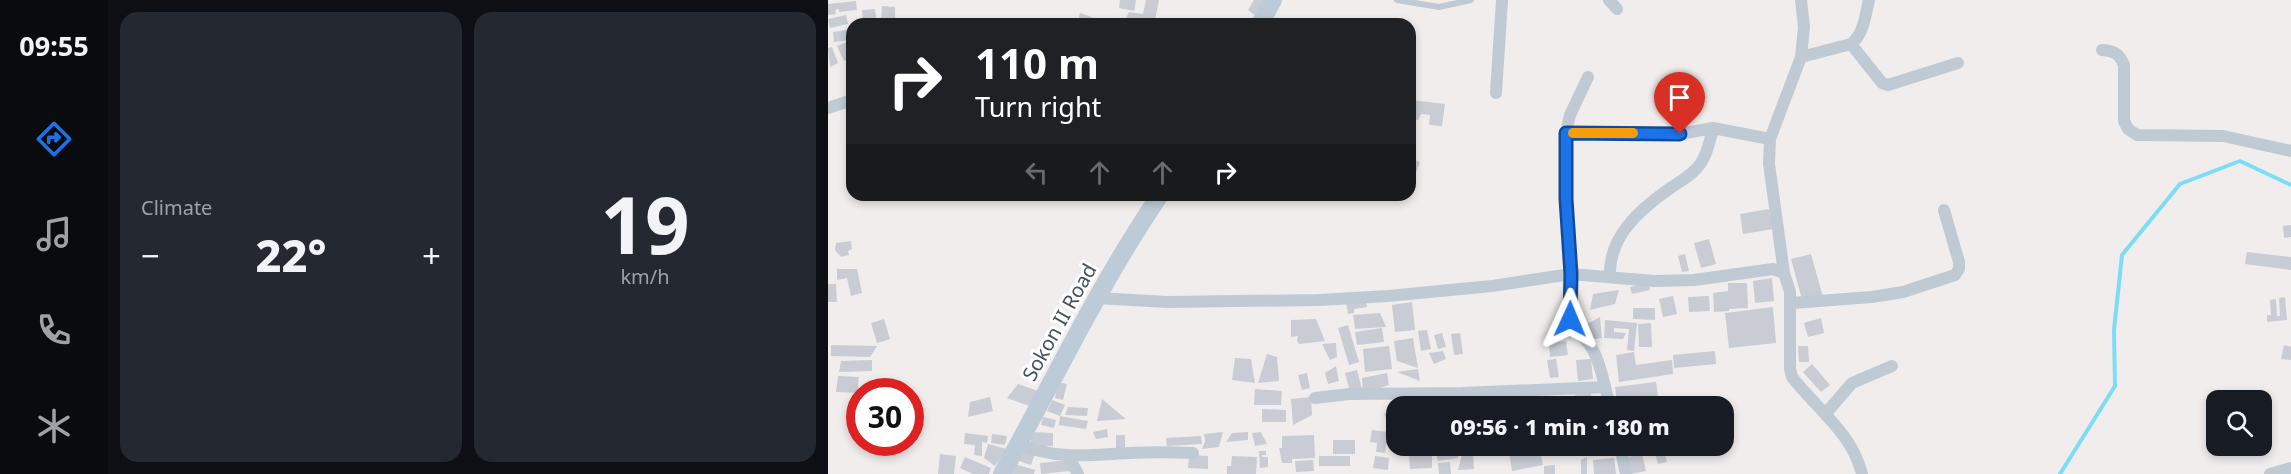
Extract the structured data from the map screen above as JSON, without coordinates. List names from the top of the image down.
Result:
{
  "streets": {
    "street": ["Sokon II Road"]
  },
  "page": {
    "tabs": "09:55",
    "tile": [
      "Climate",
      ["19", "km/h"]
    ],
    "turn": ["110 m", "Turn right"],
    "heat": ["−", "22°", "+"],
    "limit": "30",
    "trip": "09:56 · 1 min · 180 m"
  }
}
